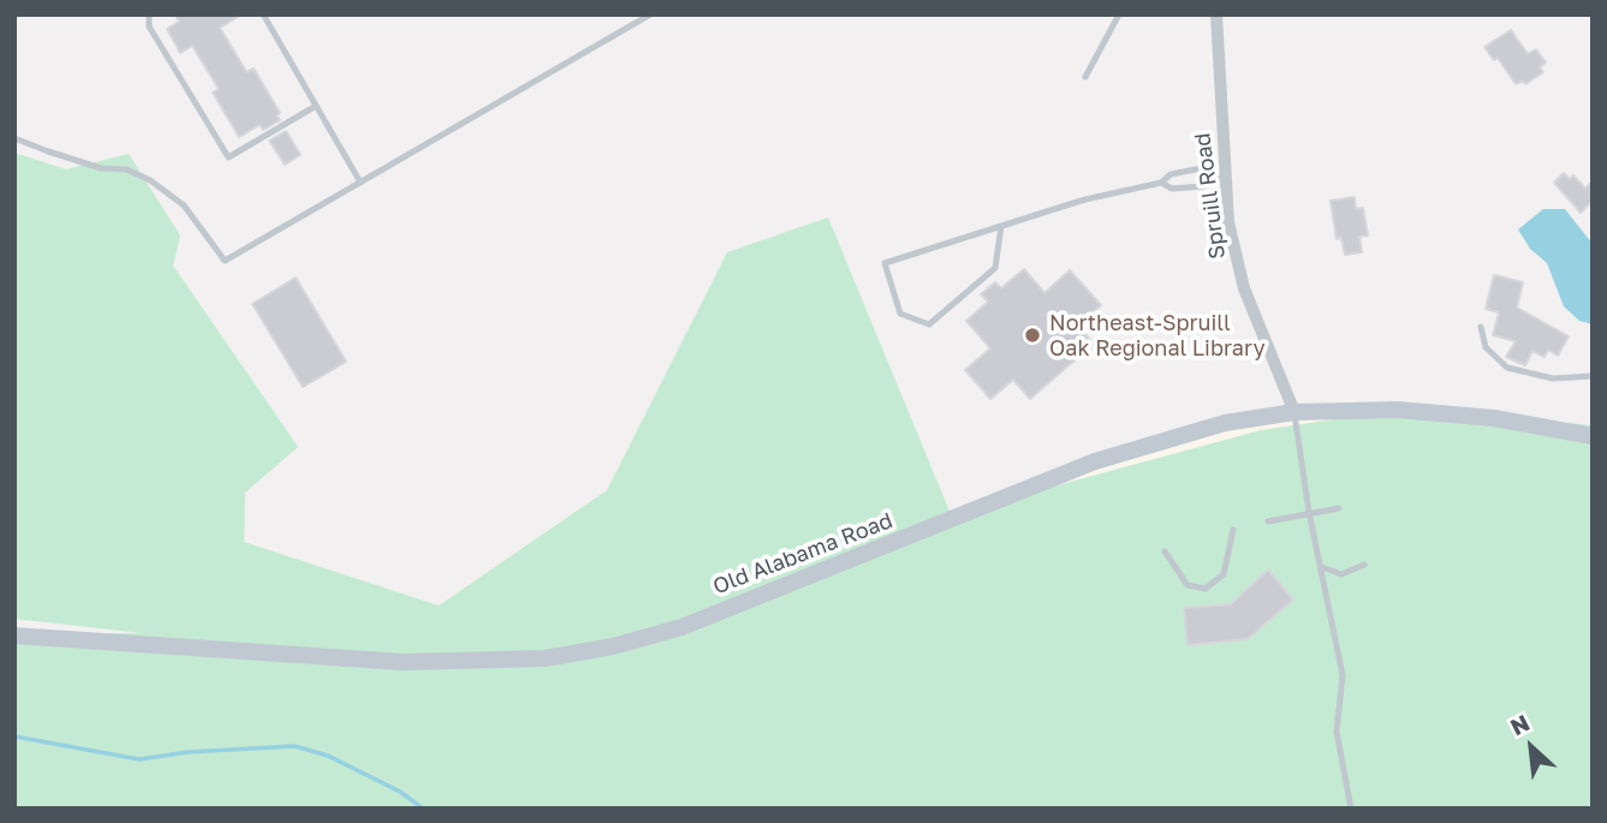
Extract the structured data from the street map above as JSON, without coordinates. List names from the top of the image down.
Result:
{
  "streets": {
    "main road": ["Old Alabama Road"],
    "street": ["Spruill Road"]
  },
  "crossings": [
    ["Spruill Road", "Old Alabama Road"]
  ],
  "places": ["Northeast-Spruill Oak Regional Library"],
  "north": "top left"
}
